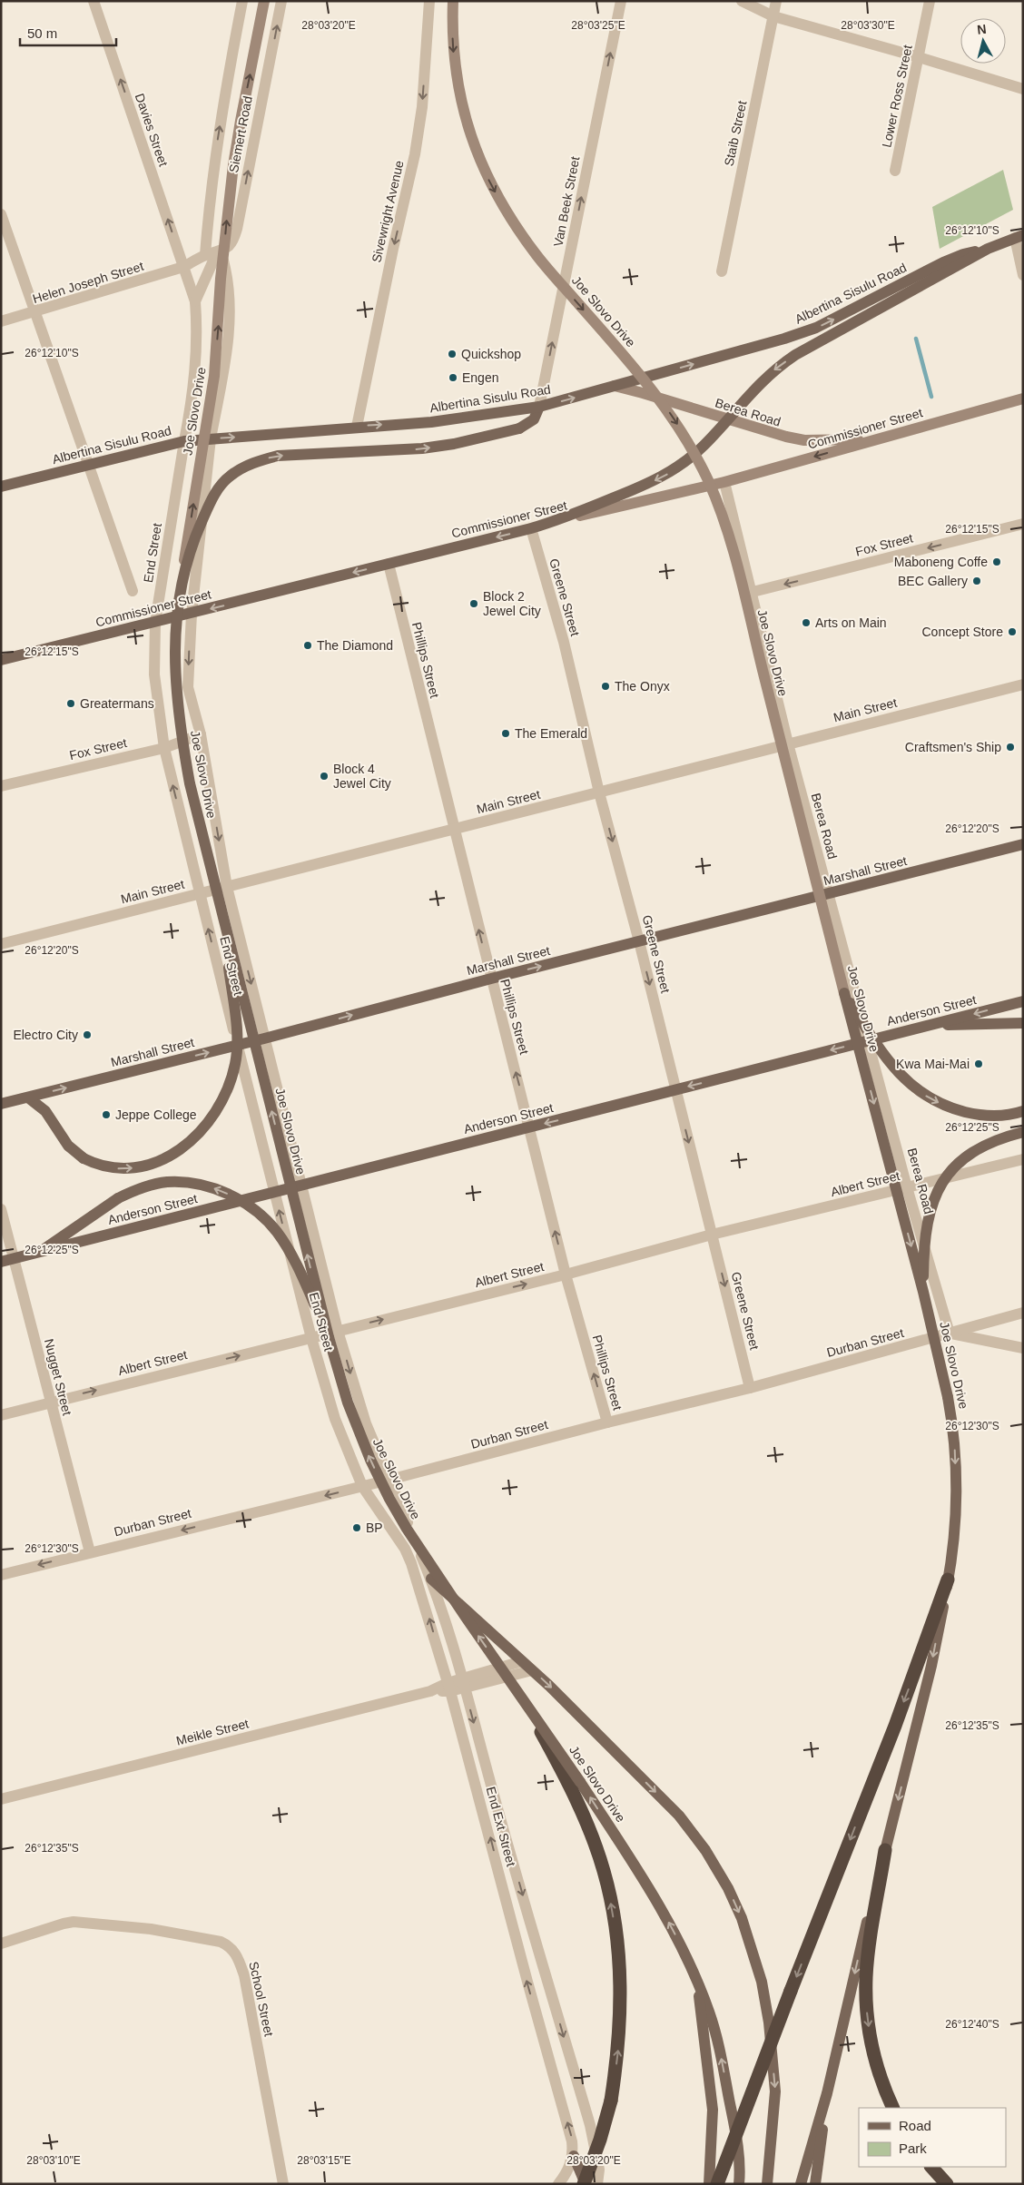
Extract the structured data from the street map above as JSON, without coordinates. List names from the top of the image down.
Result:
{
  "streets": {
    "main road": [
      "Albertina Sisulu Road",
      "Joe Slovo Drive",
      "Berea Road",
      "Commissioner Street",
      "Marshall Street",
      "Anderson Street"
    ],
    "street": [
      "Lower Ross Street",
      "Davies Street",
      "Staib Street",
      "Siemert Road",
      "Van Beek Street",
      "Sivewright Avenue",
      "Helen Joseph Street",
      "Fox Street",
      "End Street",
      "Greene Street",
      "Phillips Street",
      "Main Street",
      "Albert Street",
      "Durban Street",
      "Nugget Street",
      "Meikle Street",
      "End Ext Street",
      "School Street"
    ]
  },
  "crossings": [
    ["Davies Street", "Helen Joseph Street"],
    ["Davies Street", "Joe Slovo Drive"],
    ["Siemert Road", "Joe Slovo Drive"],
    ["Van Beek Street", "Albertina Sisulu Road"],
    ["Sivewright Avenue", "Albertina Sisulu Road"],
    ["Helen Joseph Street", "Joe Slovo Drive"],
    ["Helen Joseph Street", "End Street"],
    ["Albertina Sisulu Road", "Joe Slovo Drive"],
    ["Albertina Sisulu Road", "Berea Road"],
    ["Albertina Sisulu Road", "Commissioner Street"],
    ["Albertina Sisulu Road", "End Street"],
    ["Joe Slovo Drive", "End Street"],
    ["Joe Slovo Drive", "Albert Street"],
    ["Berea Road", "Commissioner Street"],
    ["Berea Road", "Fox Street"],
    ["Berea Road", "Main Street"],
    ["Berea Road", "Marshall Street"],
    ["Berea Road", "Anderson Street"],
    ["Berea Road", "Albert Street"],
    ["Berea Road", "Durban Street"],
    ["Commissioner Street", "End Street"],
    ["Commissioner Street", "Greene Street"],
    ["Commissioner Street", "Phillips Street"],
    ["Fox Street", "End Street"],
    ["End Street", "Main Street"],
    ["End Street", "Marshall Street"],
    ["End Street", "Anderson Street"],
    ["End Street", "Albert Street"],
    ["End Street", "Durban Street"],
    ["End Street", "End Ext Street"],
    ["Greene Street", "Main Street"],
    ["Greene Street", "Marshall Street"],
    ["Greene Street", "Anderson Street"],
    ["Greene Street", "Albert Street"],
    ["Greene Street", "Durban Street"],
    ["Phillips Street", "Main Street"],
    ["Phillips Street", "Marshall Street"],
    ["Phillips Street", "Anderson Street"],
    ["Phillips Street", "Albert Street"],
    ["Phillips Street", "Durban Street"],
    ["Anderson Street", "Nugget Street"],
    ["Albert Street", "Nugget Street"],
    ["Durban Street", "Nugget Street"],
    ["Durban Street", "End Ext Street"],
    ["Meikle Street", "End Ext Street"]
  ],
  "one_way": [
    "Davies Street",
    "Siemert Road",
    "Van Beek Street",
    "Sivewright Avenue",
    "Commissioner Street",
    "Fox Street",
    "Greene Street",
    "Phillips Street",
    "Marshall Street",
    "Anderson Street",
    "Albert Street",
    "Durban Street"
  ],
  "places": [
    "Quickshop",
    "Engen",
    "Maboneng Coffe",
    "BEC Gallery",
    "Block 2 Jewel City",
    "Arts on Main",
    "Concept Store",
    "The Diamond",
    "The Onyx",
    "Greatermans",
    "The Emerald",
    "Craftsmen's Ship",
    "Block 4 Jewel City",
    "Electro City",
    "Kwa Mai-Mai",
    "Jeppe College",
    "BP"
  ],
  "legend": ["Road", "Park"],
  "scale_bar": "50 m",
  "north": "top",
  "coordinates": [
    "28°03'20\"E",
    "28°03'25\"E",
    "28°03'30\"E",
    "26°12'10\"S",
    "26°12'15\"S",
    "26°12'20\"S",
    "26°12'25\"S",
    "26°12'30\"S",
    "26°12'35\"S",
    "26°12'40\"S",
    "28°03'10\"E",
    "28°03'15\"E"
  ]
}
